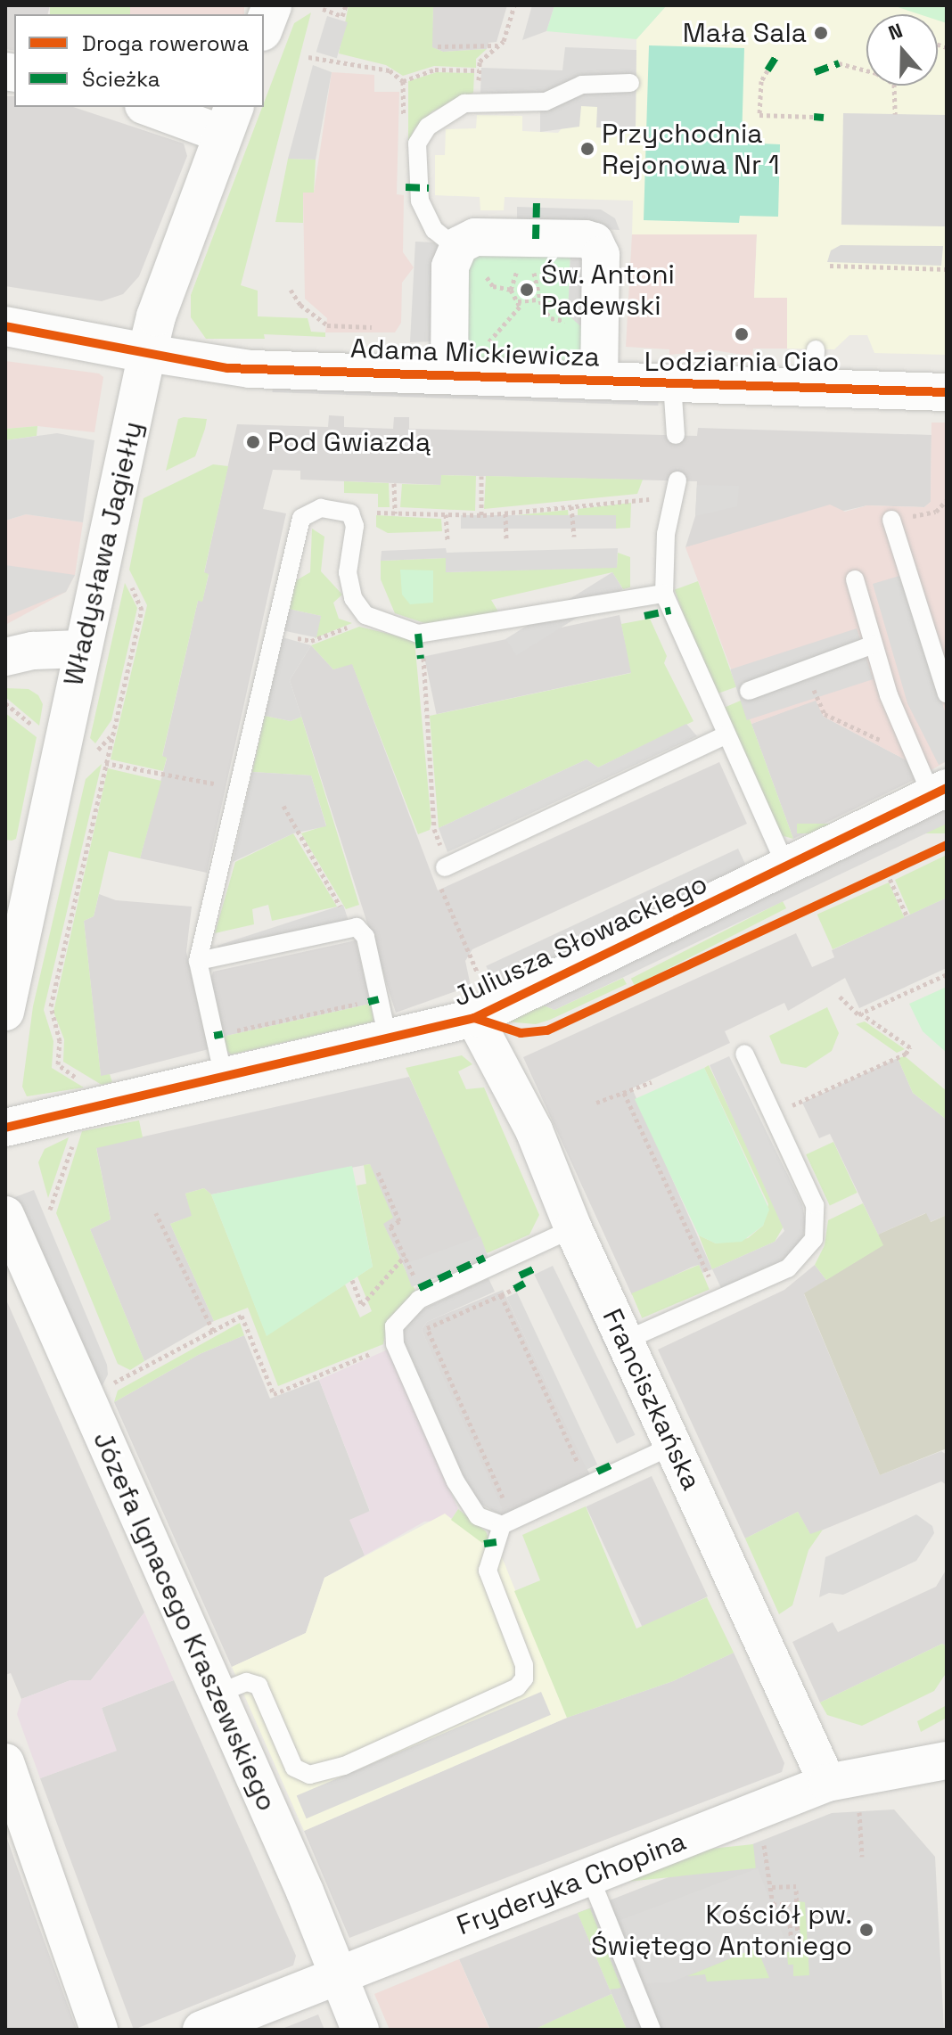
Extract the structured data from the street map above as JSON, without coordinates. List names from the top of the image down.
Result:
{
  "streets": {
    "street": [
      "Adama Mickiewicza",
      "Władysława Jagiełły",
      "Juliusza Słowackiego",
      "Franciszkańska",
      "Józefa Ignacego Kraszewskiego",
      "Fryderyka Chopina"
    ]
  },
  "crossings": [
    ["Adama Mickiewicza", "Władysława Jagiełły"],
    ["Juliusza Słowackiego", "Franciszkańska"],
    ["Franciszkańska", "Fryderyka Chopina"],
    ["Józefa Ignacego Kraszewskiego", "Fryderyka Chopina"]
  ],
  "places": [
    "Mała Sala",
    "Przychodnia Rejonowa Nr 1",
    "Św. Antoni Padewski",
    "Lodziarnia Ciao",
    "Pod Gwiazdą",
    "Kościół pw. Świętego Antoniego"
  ],
  "legend": ["Droga rowerowa", "Ścieżka"],
  "north": "top"
}
